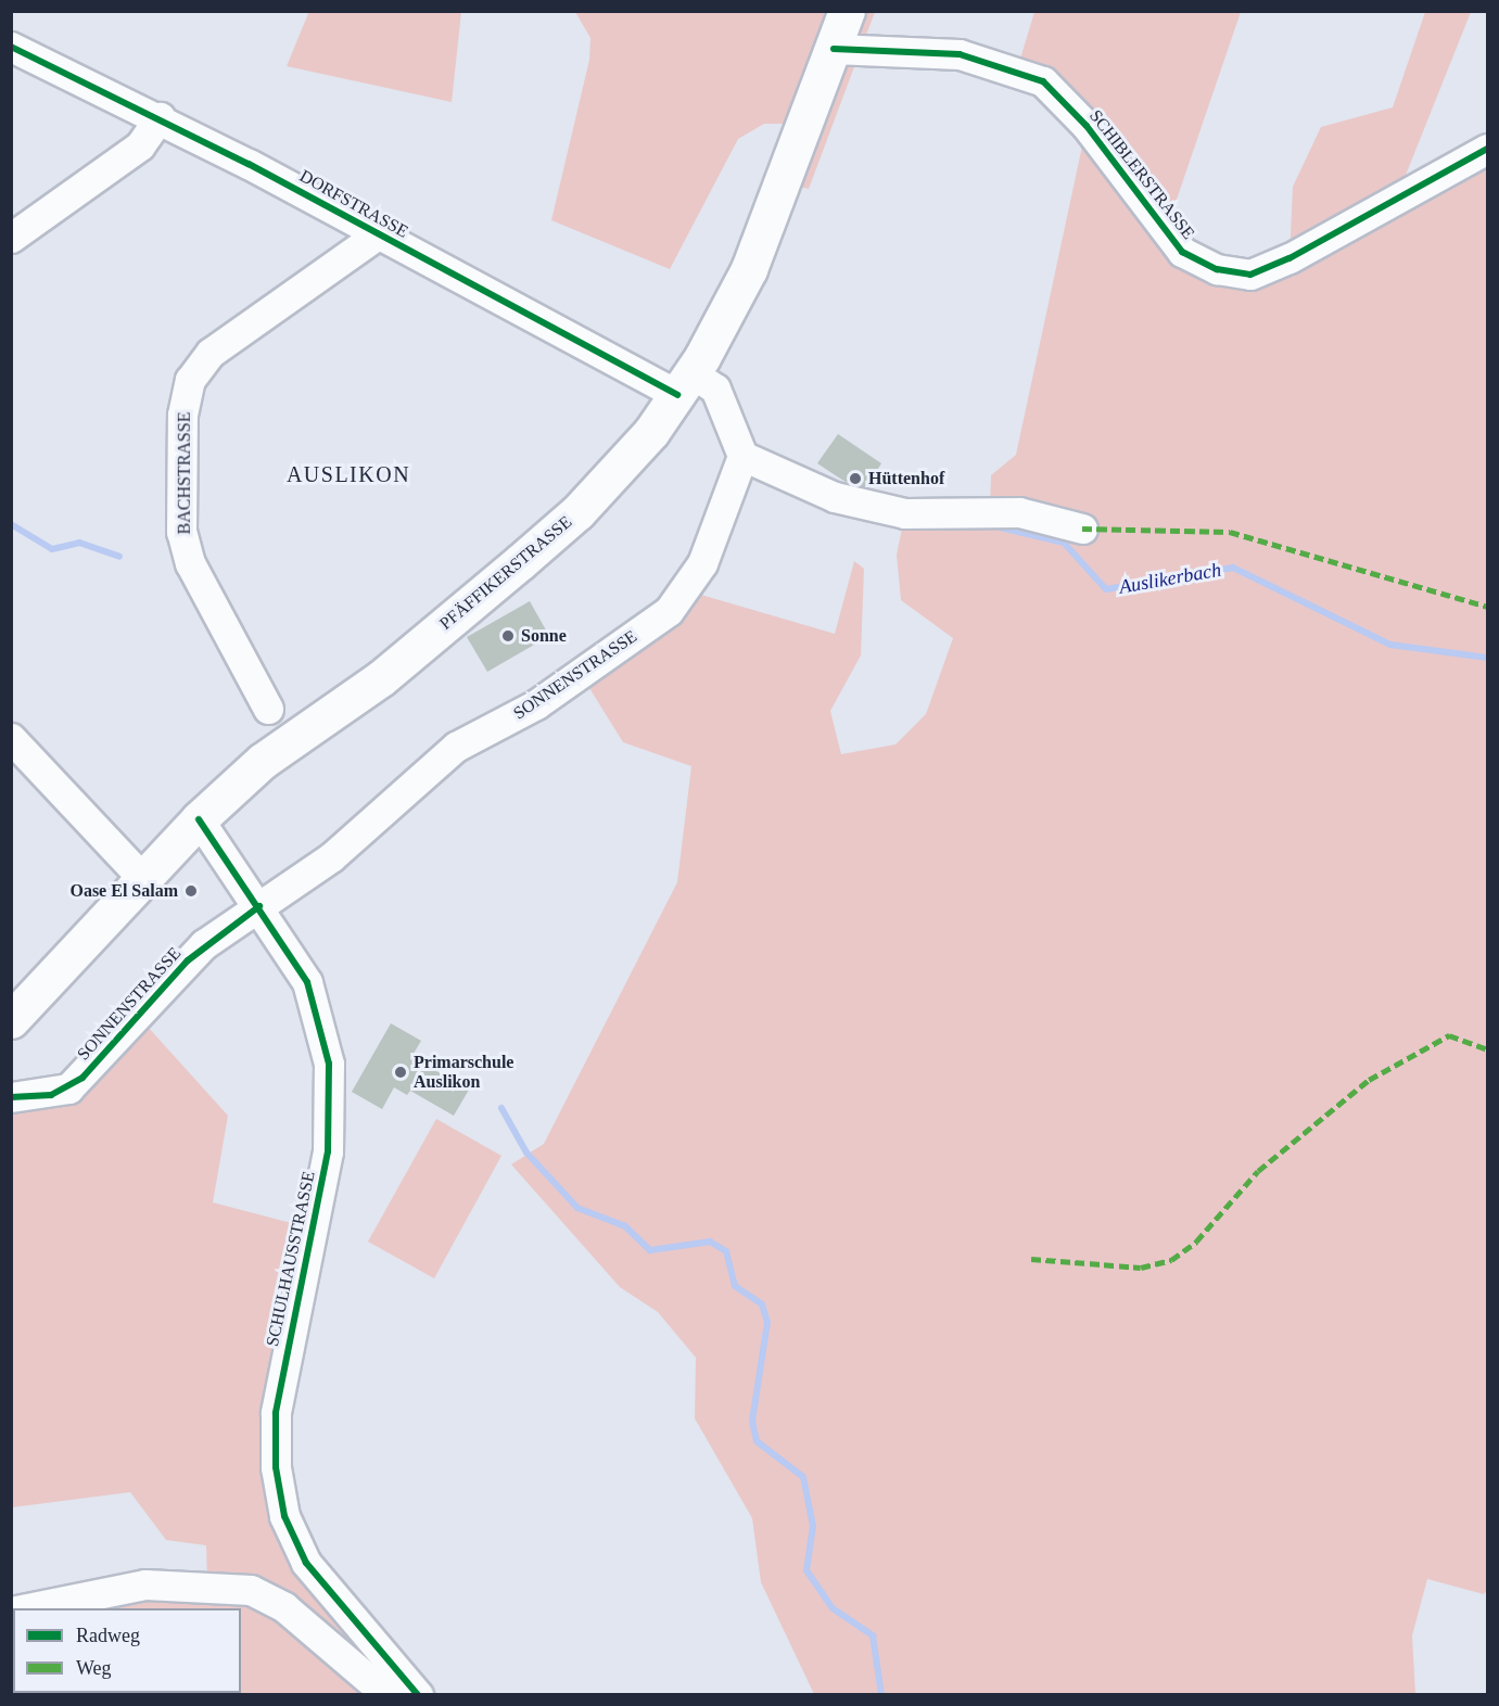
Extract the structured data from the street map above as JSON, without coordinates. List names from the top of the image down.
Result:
{
  "streets": {
    "main road": ["PFÄFFIKERSTRASSE"],
    "street": [
      "SCHIBLERSTRASSE",
      "DORFSTRASSE",
      "BACHSTRASSE",
      "SONNENSTRASSE",
      "SCHULHAUSSTRASSE"
    ]
  },
  "crossings": [
    ["SCHIBLERSTRASSE", "PFÄFFIKERSTRASSE"],
    ["DORFSTRASSE", "BACHSTRASSE"],
    ["DORFSTRASSE", "PFÄFFIKERSTRASSE"],
    ["DORFSTRASSE", "SONNENSTRASSE"],
    ["PFÄFFIKERSTRASSE", "SCHULHAUSSTRASSE"],
    ["SONNENSTRASSE", "SCHULHAUSSTRASSE"]
  ],
  "districts": ["AUSLIKON"],
  "water": ["Auslikerbach"],
  "places": [
    "Hüttenhof",
    "Sonne",
    "Oase El Salam",
    "Primarschule Auslikon"
  ],
  "legend": ["Radweg", "Weg"]
}
